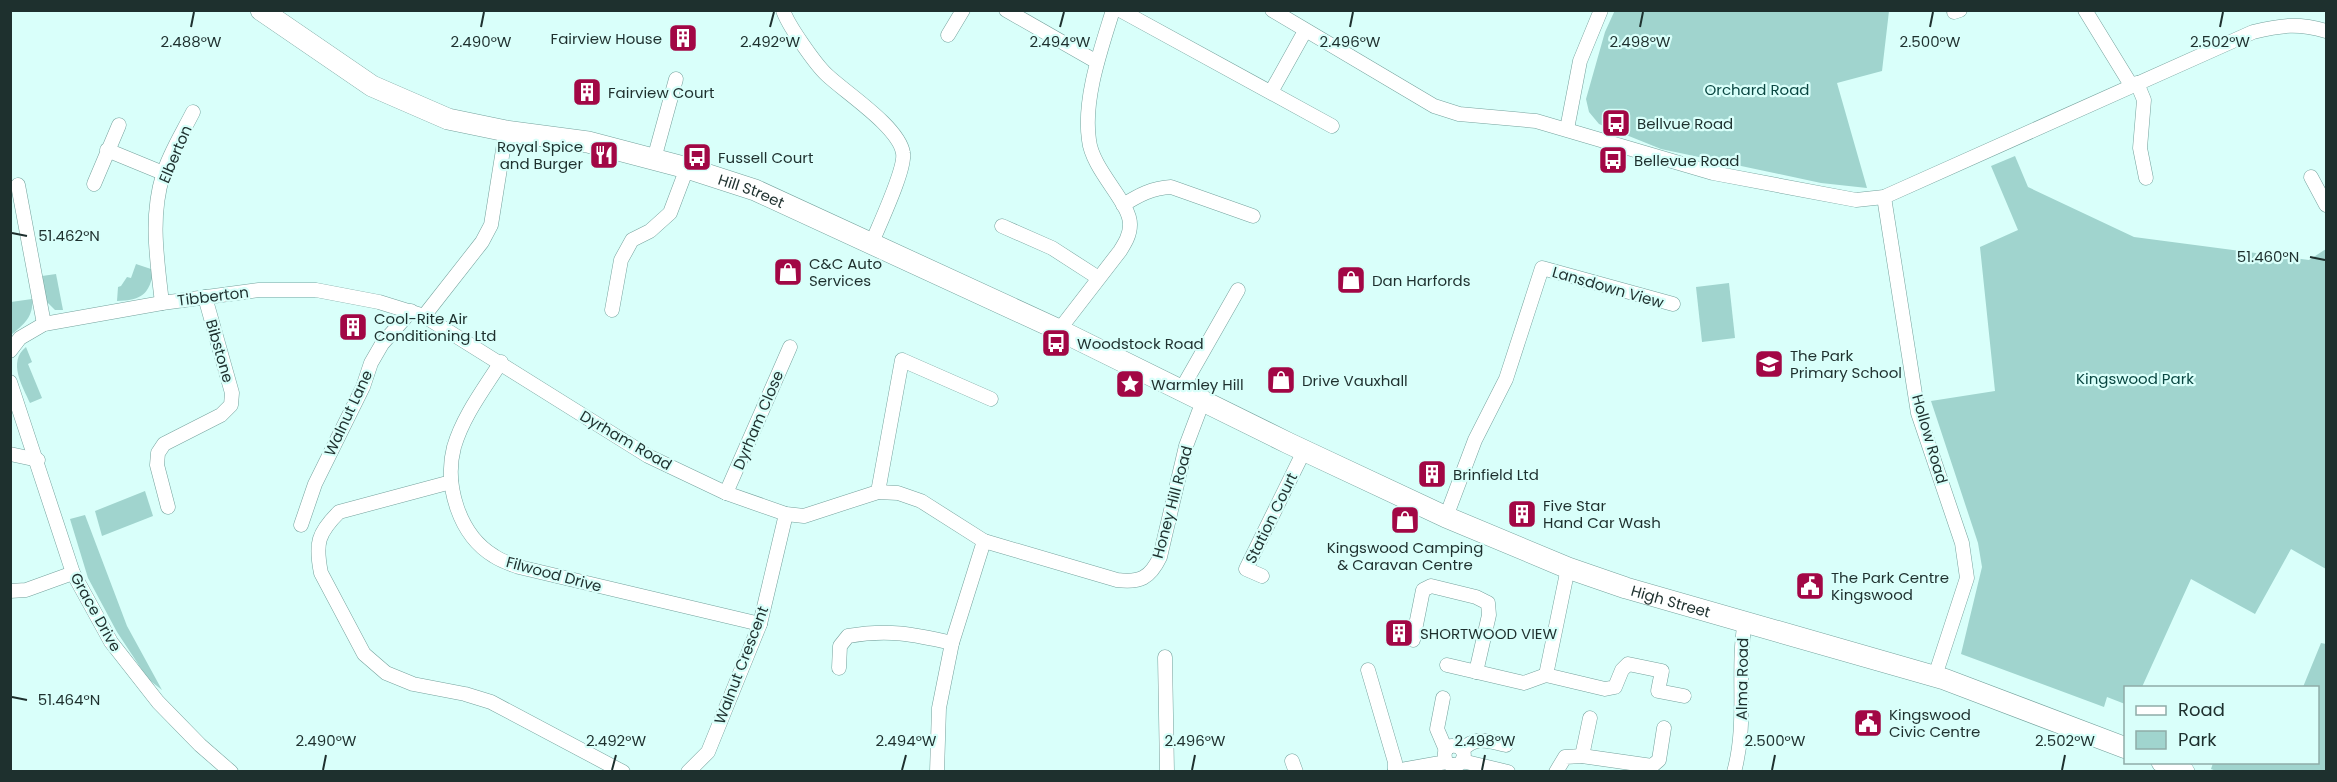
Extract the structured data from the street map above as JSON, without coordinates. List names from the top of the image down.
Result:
{
  "streets": {
    "main road": ["Hill Street", "High Street"],
    "street": [
      "Elberton",
      "Lansdown View",
      "Tibberton",
      "Bibstone",
      "Walnut Lane",
      "Dyrham Close",
      "Hollow Road",
      "Dyrham Road",
      "Honey Hill Road",
      "Station Court",
      "Filwood Drive",
      "Grace Drive",
      "Walnut Crescent",
      "Alma Road"
    ]
  },
  "crossings": [
    ["Elberton", "Tibberton"],
    ["Hill Street", "Walnut Lane"],
    ["Hill Street", "Honey Hill Road"],
    ["Hill Street", "High Street"],
    ["Lansdown View", "High Street"],
    ["Tibberton", "Bibstone"],
    ["Tibberton", "Walnut Lane"],
    ["Tibberton", "Dyrham Road"],
    ["Walnut Lane", "Dyrham Road"],
    ["Dyrham Close", "Dyrham Road"],
    ["Hollow Road", "High Street"],
    ["Dyrham Road", "Honey Hill Road"],
    ["Dyrham Road", "Filwood Drive"],
    ["Dyrham Road", "Walnut Crescent"],
    ["Station Court", "High Street"],
    ["Filwood Drive", "Walnut Crescent"],
    ["High Street", "Alma Road"]
  ],
  "parks": ["Orchard Road", "Kingswood Park"],
  "places": {
    "building": [
      "Fairview House",
      "Fairview Court",
      "Cool-Rite Air Conditioning Ltd",
      "Brinfield Ltd",
      "Five Star Hand Car Wash",
      "SHORTWOOD VIEW"
    ],
    "bus stop": [
      "Bellvue Road",
      "Fussell Court",
      "Bellevue Road",
      "Woodstock Road"
    ],
    "restaurant": ["Royal Spice and Burger"],
    "shop": [
      "C&C Auto Services",
      "Dan Harfords",
      "Drive Vauxhall",
      "Kingswood Camping & Caravan Centre"
    ],
    "school or university": ["The Park Primary School"],
    "place": ["Warmley Hill"],
    "public building": ["The Park Centre Kingswood", "Kingswood Civic Centre"]
  },
  "legend": ["Road", "Park"],
  "coordinates": [
    "2.488°W",
    "2.490°W",
    "2.492°W",
    "2.494°W",
    "2.496°W",
    "2.498°W",
    "2.500°W",
    "2.502°W",
    "51.462°N",
    "51.460°N",
    "51.464°N"
  ]
}
